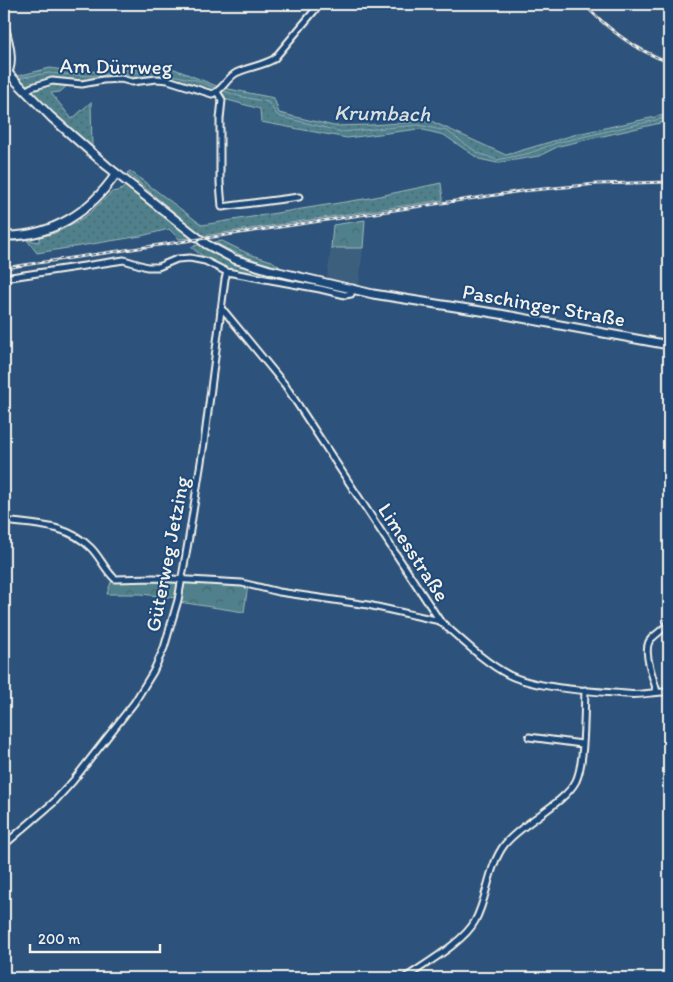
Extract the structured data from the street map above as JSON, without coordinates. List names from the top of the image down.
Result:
{
  "streets": {
    "street": [
      "Am Dürrweg",
      "Paschinger Straße",
      "Limesstraße",
      "Güterweg Jetzing"
    ]
  },
  "crossings": [
    ["Am Dürrweg", "Paschinger Straße"],
    ["Limesstraße", "Güterweg Jetzing"]
  ],
  "water": ["Krumbach"],
  "scale_bar": "200 m"
}
